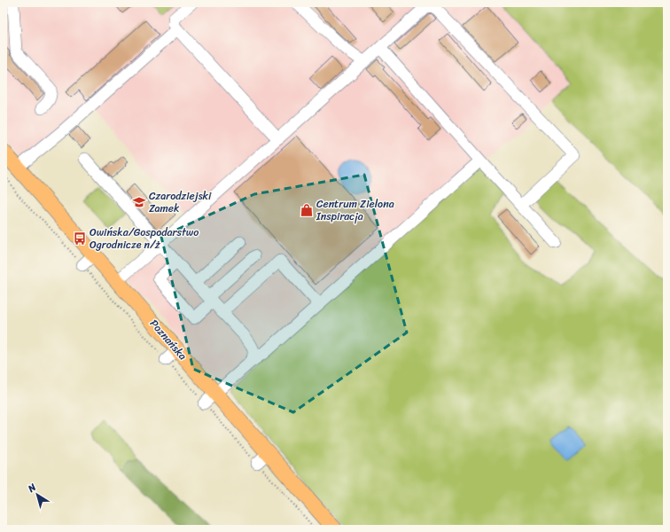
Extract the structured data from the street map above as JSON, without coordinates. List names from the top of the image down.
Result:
{
  "streets": {
    "main road": ["Poznańska"]
  },
  "places": {
    "school or university": ["Czarodziejski Zamek"],
    "shop": ["Centrum Zielona Inspiracja"],
    "bus stop": ["Owińska/Gospodarstwo Ogrodnicze n/ż"]
  },
  "north": "top left"
}
